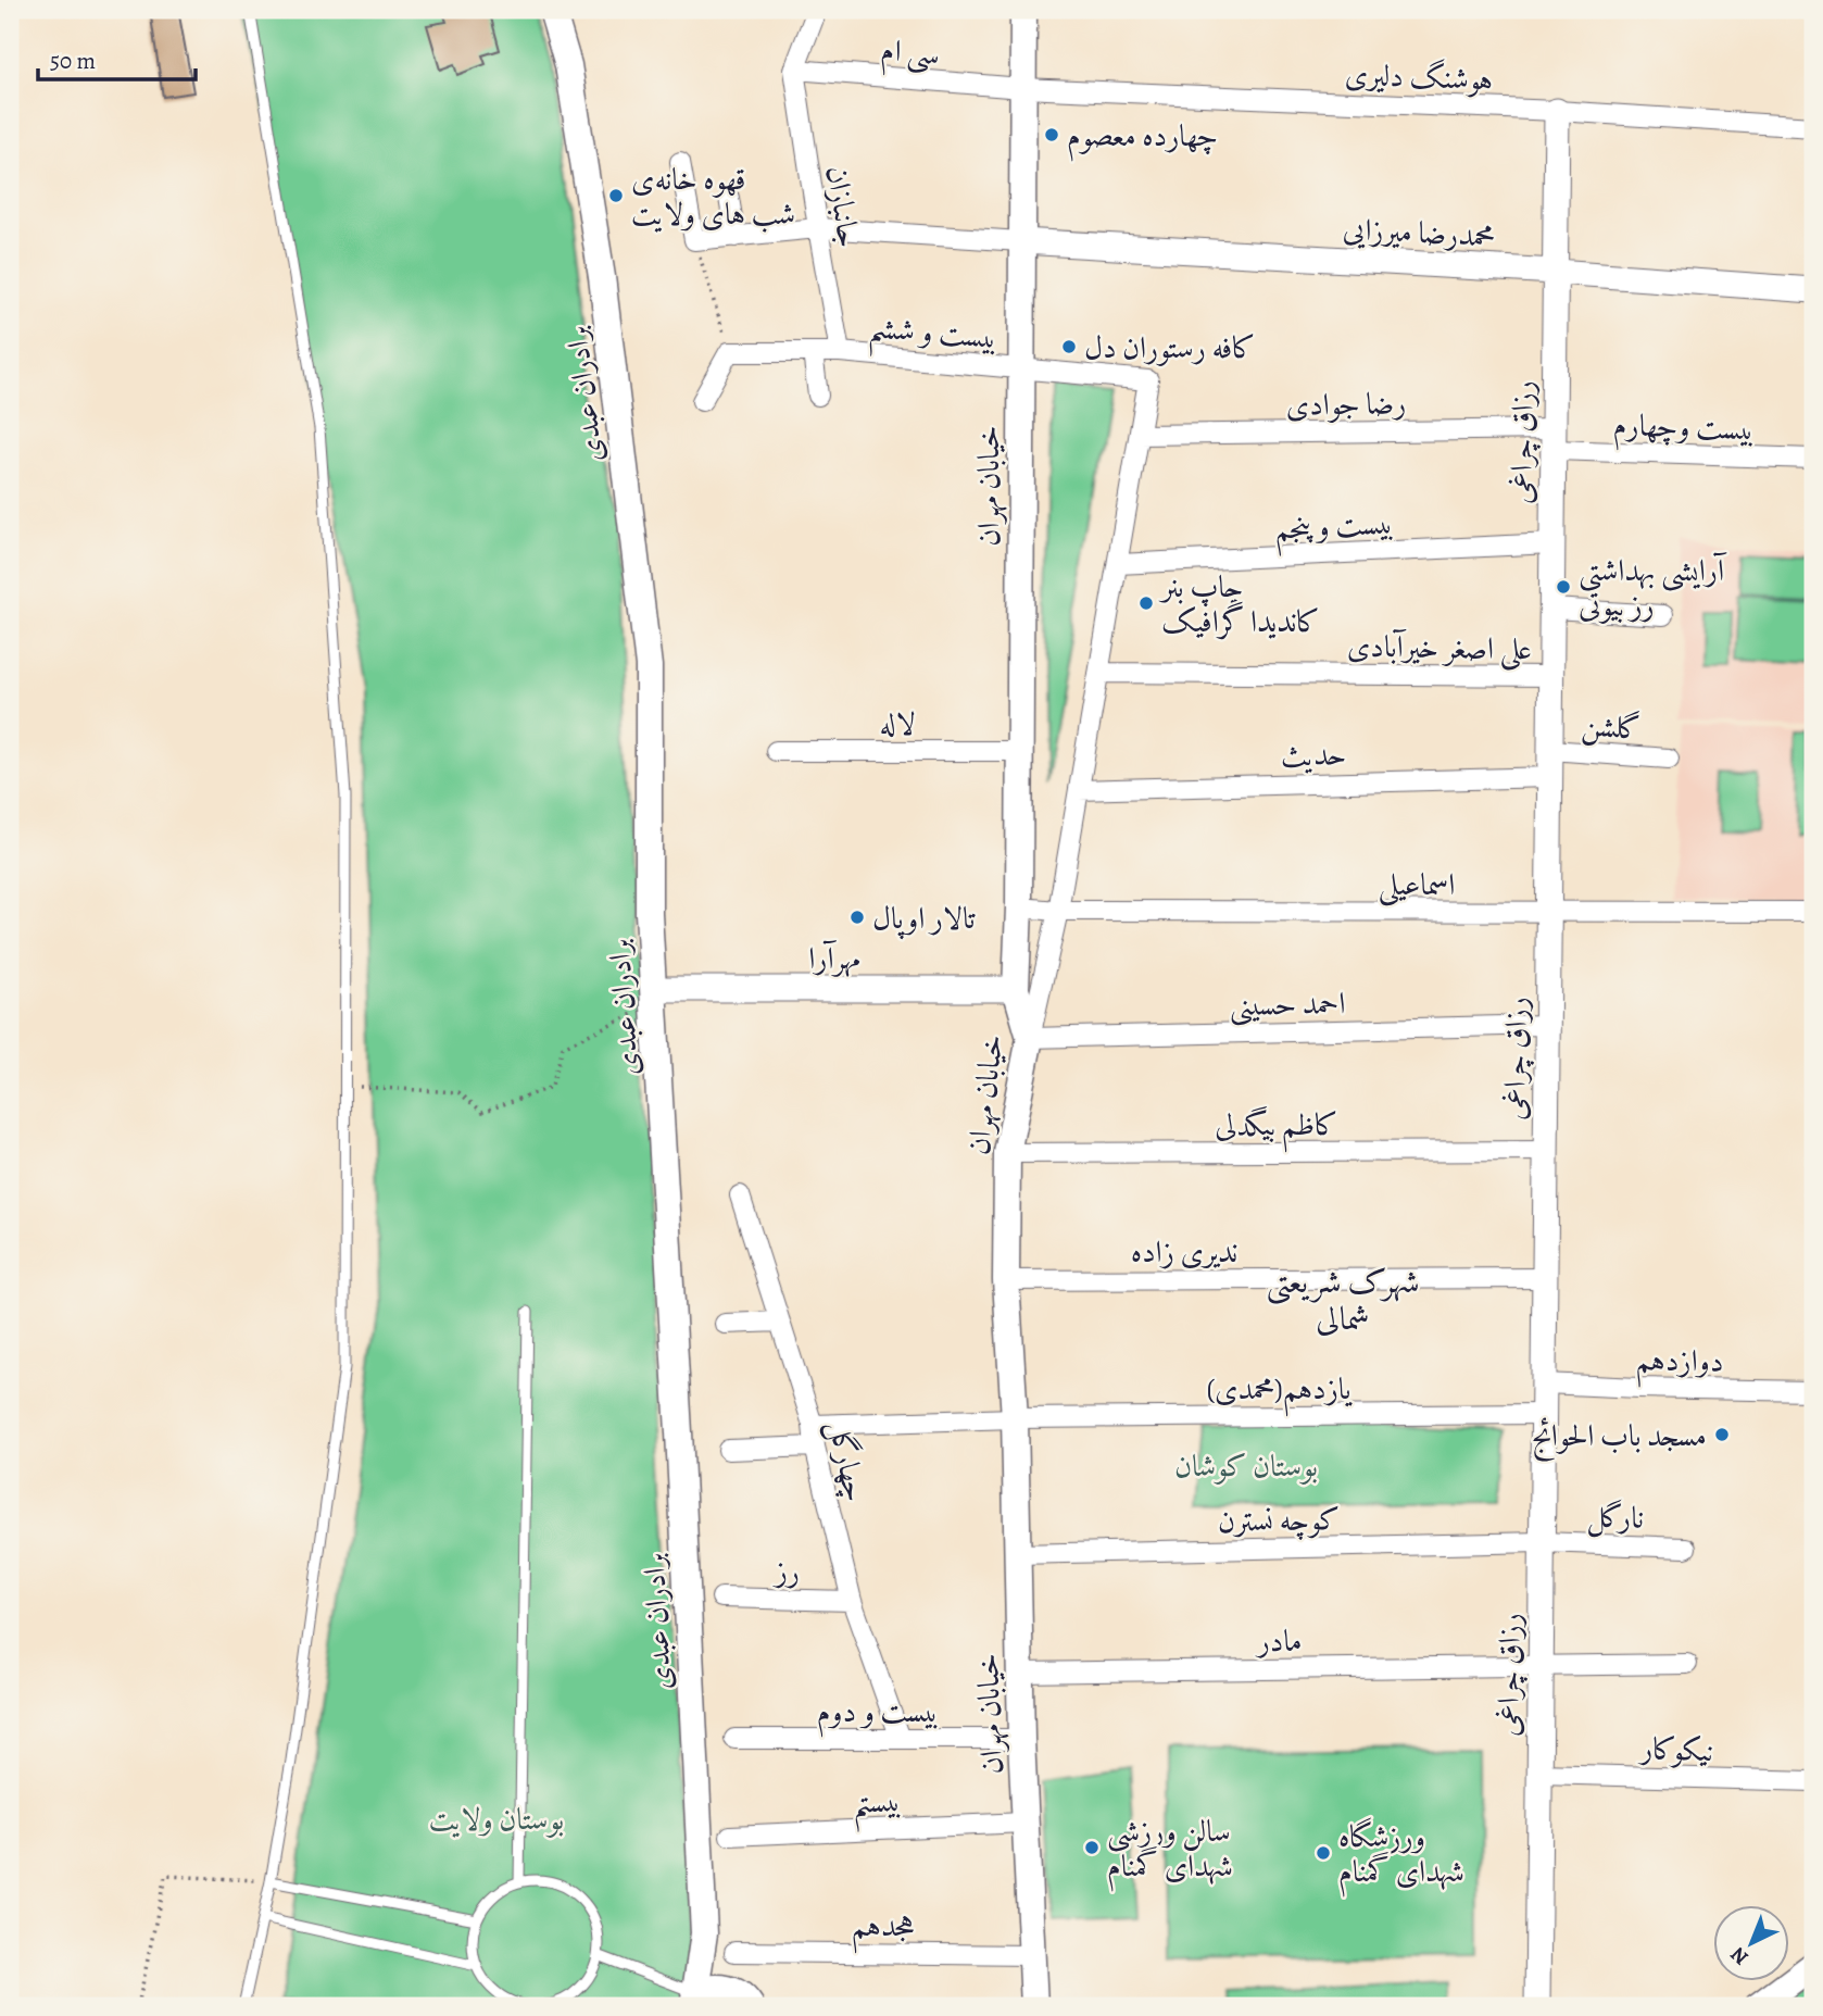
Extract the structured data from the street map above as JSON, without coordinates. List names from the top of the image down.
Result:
{
  "streets": {
    "main road": ["برادران عبدی", "خیابان مهران"],
    "street": [
      "سی ام",
      "هوشنگ دلیری",
      "جانبازان",
      "محمدرضا میرزایی",
      "بیست و ششم",
      "رضا جوادی",
      "بیست وچهارم",
      "رزاق چراغی",
      "بیست و پنجم",
      "علی اصغر خیرآبادی",
      "لاله",
      "گلشن",
      "حدیث",
      "اسماعیلی",
      "مهرآرا",
      "احمد حسینی",
      "کاظم بیگدلی",
      "ندیری زاده",
      "دوازدهم",
      "یازدهم(محمدی)",
      "چهارگل",
      "نارگل",
      "کوچه نسترن",
      "رز",
      "مادر",
      "بیست و دوم",
      "نیکوکار",
      "بیستم",
      "هجدهم"
    ]
  },
  "crossings": [
    ["سی ام", "هوشنگ دلیری"],
    ["سی ام", "جانبازان"],
    ["سی ام", "خیابان مهران"],
    ["هوشنگ دلیری", "رزاق چراغی"],
    ["هوشنگ دلیری", "خیابان مهران"],
    ["جانبازان", "بیست و ششم"],
    ["محمدرضا میرزایی", "رزاق چراغی"],
    ["محمدرضا میرزایی", "خیابان مهران"],
    ["بیست و ششم", "رضا جوادی"],
    ["بیست و ششم", "خیابان مهران"],
    ["برادران عبدی", "مهرآرا"],
    ["رضا جوادی", "بیست وچهارم"],
    ["رضا جوادی", "رزاق چراغی"],
    ["بیست وچهارم", "رزاق چراغی"],
    ["رزاق چراغی", "بیست و پنجم"],
    ["رزاق چراغی", "علی اصغر خیرآبادی"],
    ["رزاق چراغی", "گلشن"],
    ["رزاق چراغی", "حدیث"],
    ["رزاق چراغی", "اسماعیلی"],
    ["رزاق چراغی", "احمد حسینی"],
    ["رزاق چراغی", "کاظم بیگدلی"],
    ["رزاق چراغی", "ندیری زاده"],
    ["رزاق چراغی", "دوازدهم"],
    ["رزاق چراغی", "یازدهم(محمدی)"],
    ["رزاق چراغی", "نارگل"],
    ["رزاق چراغی", "کوچه نسترن"],
    ["رزاق چراغی", "مادر"],
    ["رزاق چراغی", "نیکوکار"],
    ["خیابان مهران", "لاله"],
    ["خیابان مهران", "اسماعیلی"],
    ["خیابان مهران", "مهرآرا"],
    ["خیابان مهران", "احمد حسینی"],
    ["خیابان مهران", "کاظم بیگدلی"],
    ["خیابان مهران", "ندیری زاده"],
    ["خیابان مهران", "یازدهم(محمدی)"],
    ["خیابان مهران", "کوچه نسترن"],
    ["خیابان مهران", "مادر"],
    ["خیابان مهران", "بیست و دوم"],
    ["خیابان مهران", "بیستم"],
    ["خیابان مهران", "هجدهم"],
    ["چهارگل", "رز"],
    ["چهارگل", "بیست و دوم"],
    ["نارگل", "کوچه نسترن"]
  ],
  "districts": ["شهرک شریعتی شمالی"],
  "parks": ["بوستان کوشان", "بوستان ولایت"],
  "places": [
    "چهارده معصوم",
    "قهوه خانه‌ی شب های ولایت",
    "کافه رستوران دل",
    "آرایشی بهداشتی رز بیوتی",
    "چاپ بنر کاندیدا گرافیک",
    "تالار اوپال",
    "مسجد باب الحوائج",
    "سالن ورزشی شهدای گمنام",
    "ورزشگاه شهدای گمنام"
  ],
  "scale_bar": "50 m",
  "north": "bottom left"
}
